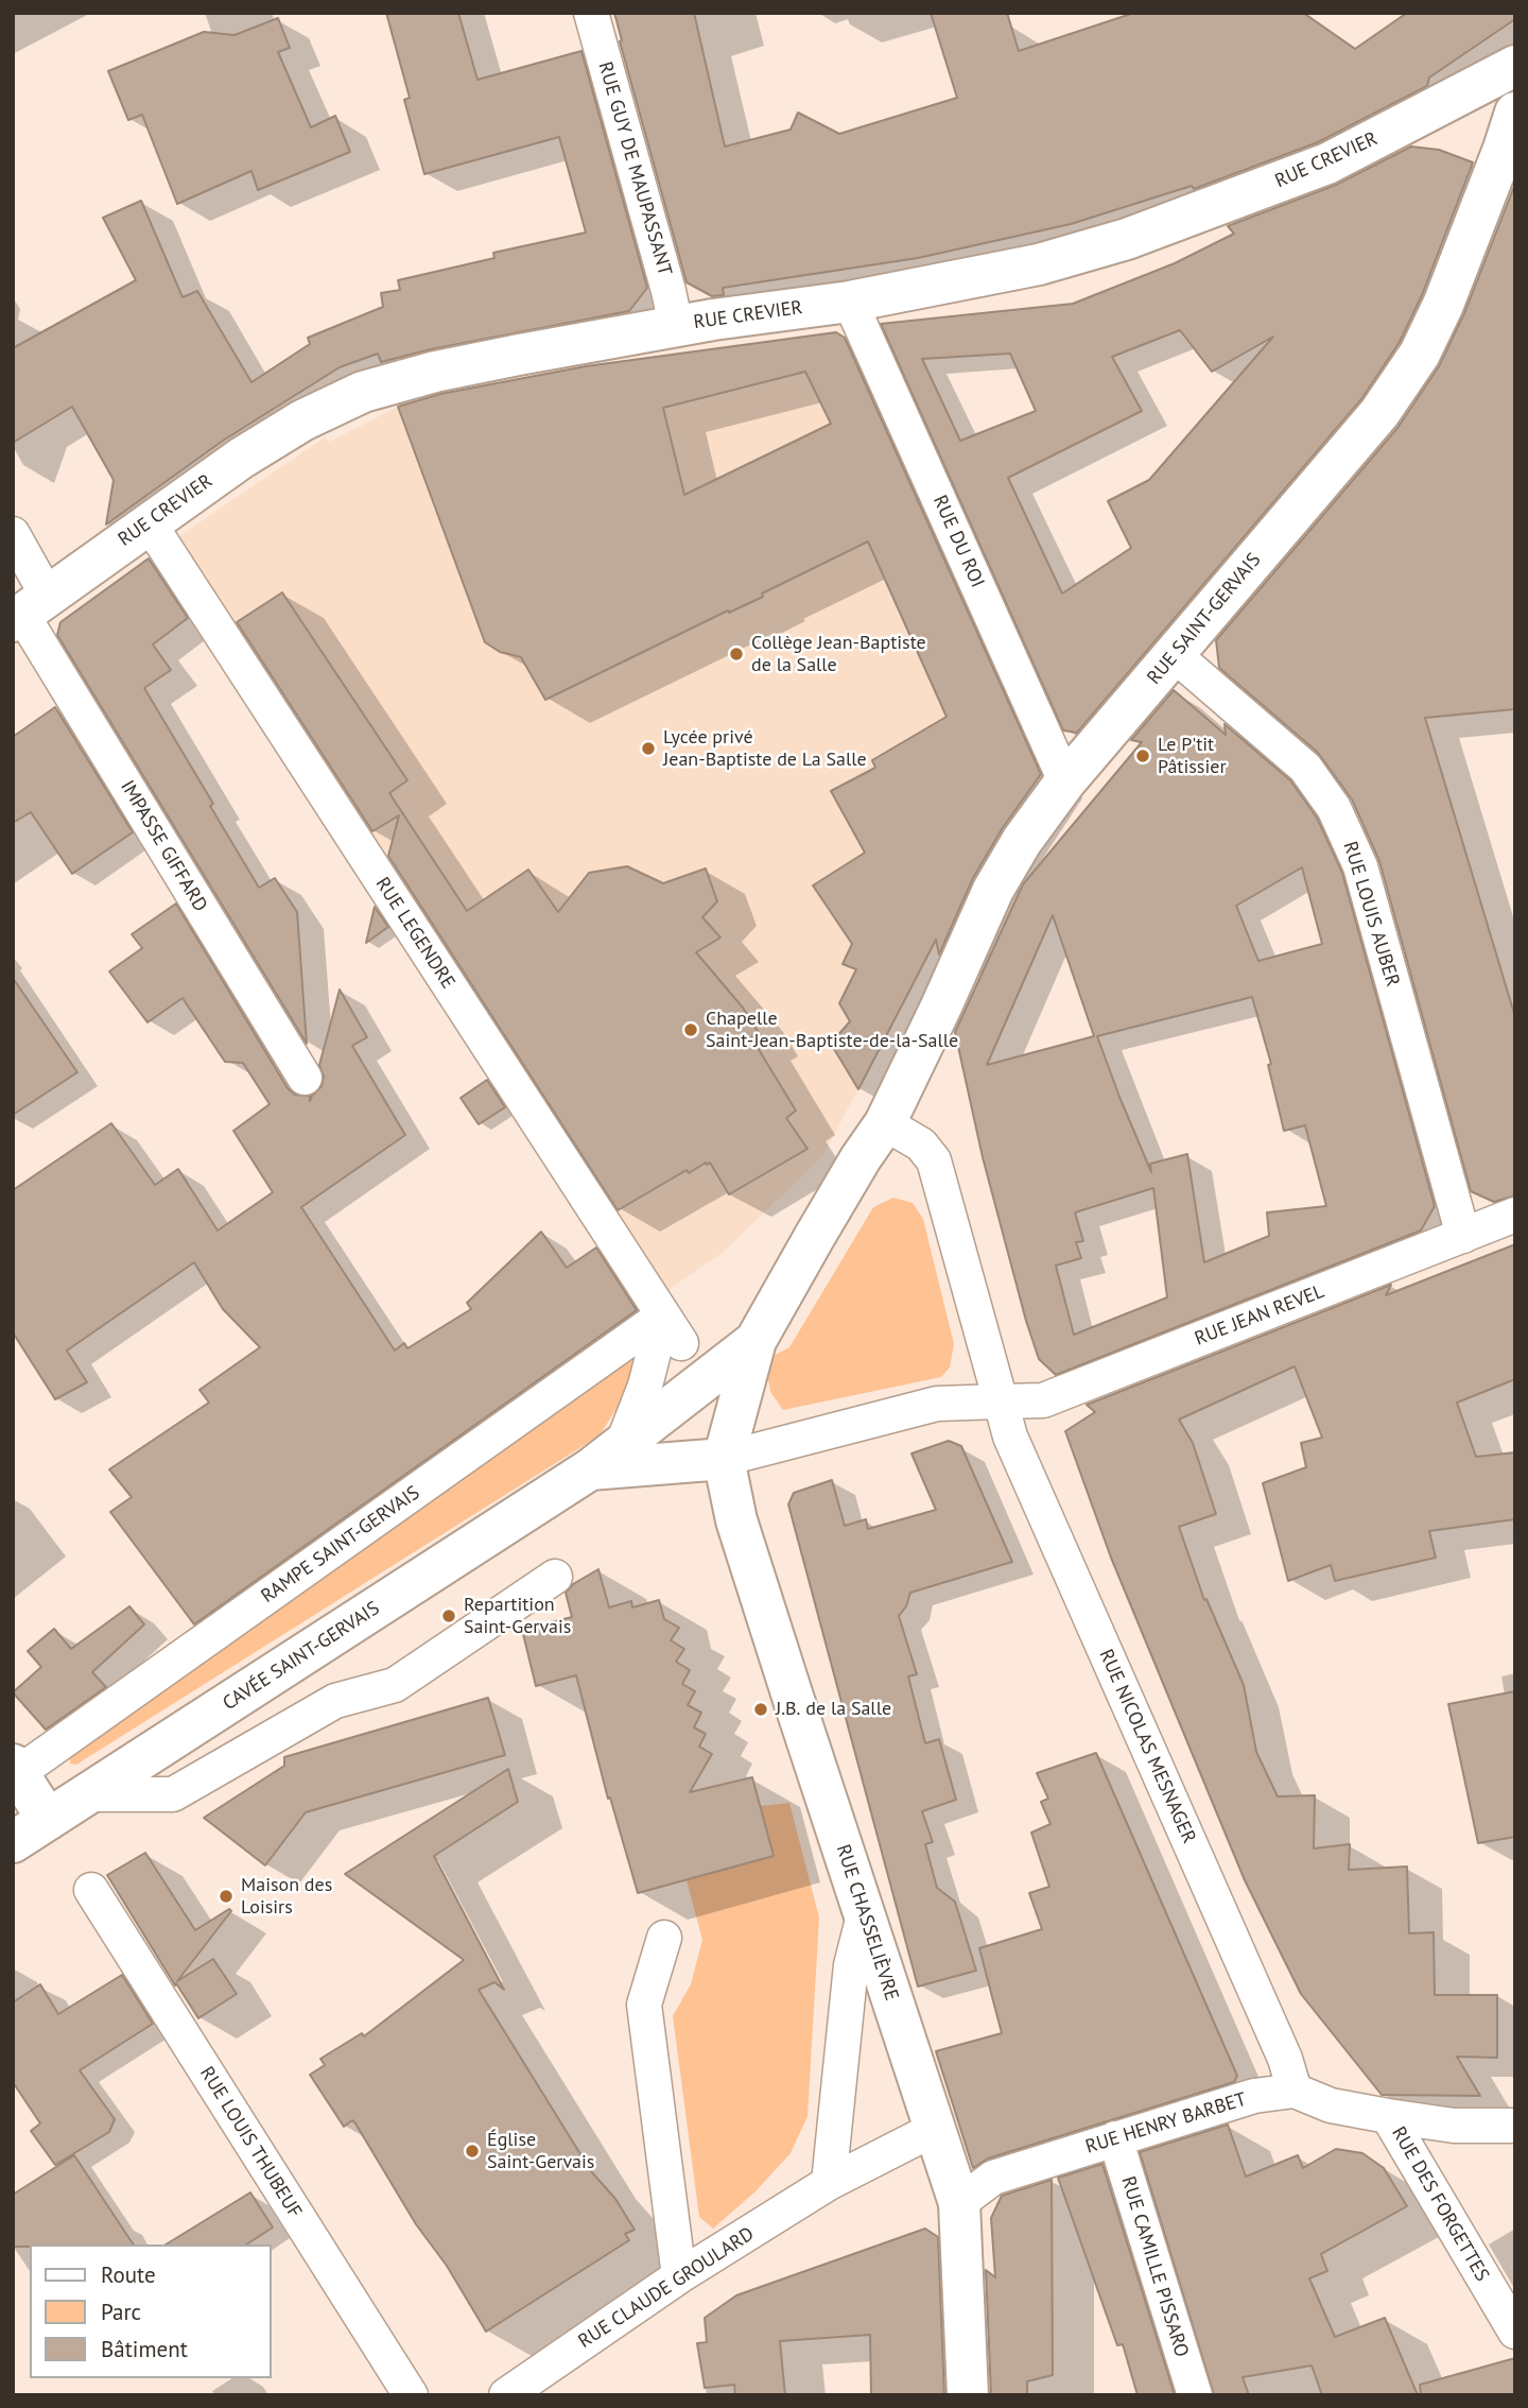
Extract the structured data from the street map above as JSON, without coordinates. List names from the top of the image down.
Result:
{
  "streets": {
    "street": [
      "RUE CREVIER",
      "RUE GUY DE MAUPASSANT",
      "RUE DU ROI",
      "RUE SAINT-GERVAIS",
      "IMPASSE GIFFARD",
      "RUE LOUIS AUBER",
      "RUE LEGENDRE",
      "RUE JEAN REVEL",
      "RAMPE SAINT-GERVAIS",
      "CAVÉE SAINT-GERVAIS",
      "RUE NICOLAS MESNAGER",
      "RUE CHASSELIÈVRE",
      "RUE HENRY BARBET",
      "RUE LOUIS THUBEUF",
      "RUE DES FORGETTES",
      "RUE CAMILLE PISSARO",
      "RUE CLAUDE GROULARD"
    ]
  },
  "crossings": [
    ["RUE CREVIER", "RUE GUY DE MAUPASSANT"],
    ["RUE CREVIER", "RUE DU ROI"],
    ["RUE CREVIER", "IMPASSE GIFFARD"],
    ["RUE CREVIER", "RUE LEGENDRE"],
    ["RUE DU ROI", "RUE SAINT-GERVAIS"],
    ["RUE SAINT-GERVAIS", "RUE LOUIS AUBER"],
    ["RUE SAINT-GERVAIS", "CAVÉE SAINT-GERVAIS"],
    ["RUE SAINT-GERVAIS", "RUE NICOLAS MESNAGER"],
    ["RUE LOUIS AUBER", "RUE JEAN REVEL"],
    ["RUE LEGENDRE", "RAMPE SAINT-GERVAIS"],
    ["RUE JEAN REVEL", "CAVÉE SAINT-GERVAIS"],
    ["RUE JEAN REVEL", "RUE NICOLAS MESNAGER"],
    ["RUE JEAN REVEL", "RUE CHASSELIÈVRE"],
    ["CAVÉE SAINT-GERVAIS", "RUE CHASSELIÈVRE"],
    ["RUE NICOLAS MESNAGER", "RUE HENRY BARBET"],
    ["RUE CHASSELIÈVRE", "RUE HENRY BARBET"],
    ["RUE CHASSELIÈVRE", "RUE CLAUDE GROULARD"],
    ["RUE HENRY BARBET", "RUE CAMILLE PISSARO"]
  ],
  "places": [
    "Collège Jean-Baptiste de la Salle",
    "Lycée privé Jean-Baptiste de La Salle",
    "Le P'tit Pâtissier",
    "Chapelle Saint-Jean-Baptiste-de-la-Salle",
    "Repartition Saint-Gervais",
    "J.B. de la Salle",
    "Maison des Loisirs",
    "Église Saint-Gervais"
  ],
  "legend": ["Route", "Parc", "Bâtiment"]
}
